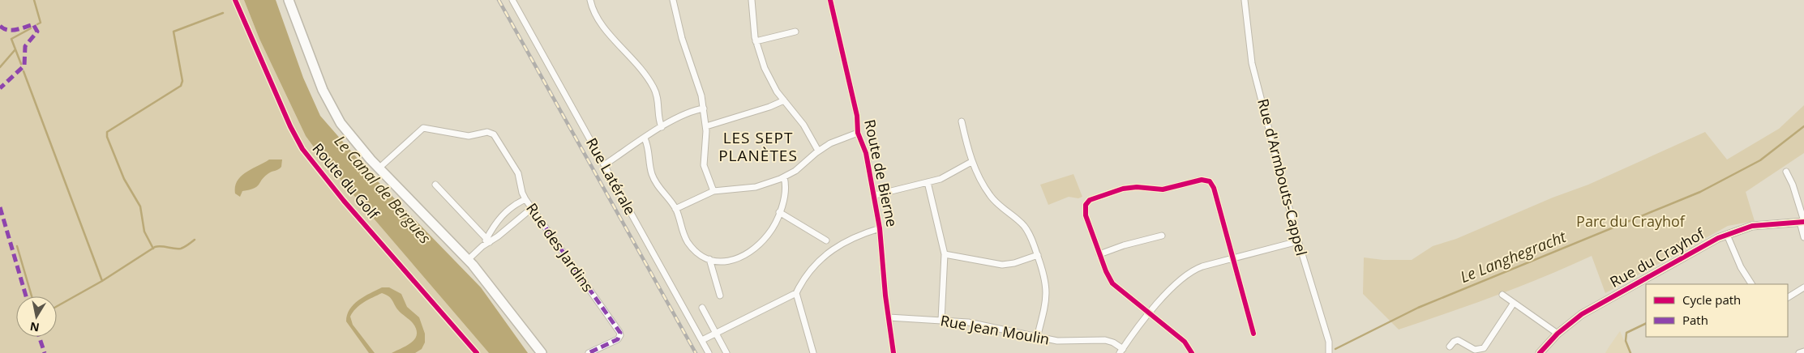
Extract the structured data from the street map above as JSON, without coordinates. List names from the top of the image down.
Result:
{
  "streets": {
    "street": [
      "Route de Bierne",
      "Rue Latérale",
      "Rue d'Armbouts-Cappel",
      "Route du Golf",
      "Rue des Jardins",
      "Rue du Crayhof",
      "Rue Jean Moulin"
    ]
  },
  "crossings": [
    ["Route de Bierne", "Rue Jean Moulin"]
  ],
  "districts": ["LES SEPT PLANÈTES"],
  "water": ["Le Canal de Bergues", "Le Langhegracht"],
  "parks": ["Parc du Crayhof"],
  "legend": ["Cycle path", "Path"],
  "north": "bottom"
}
